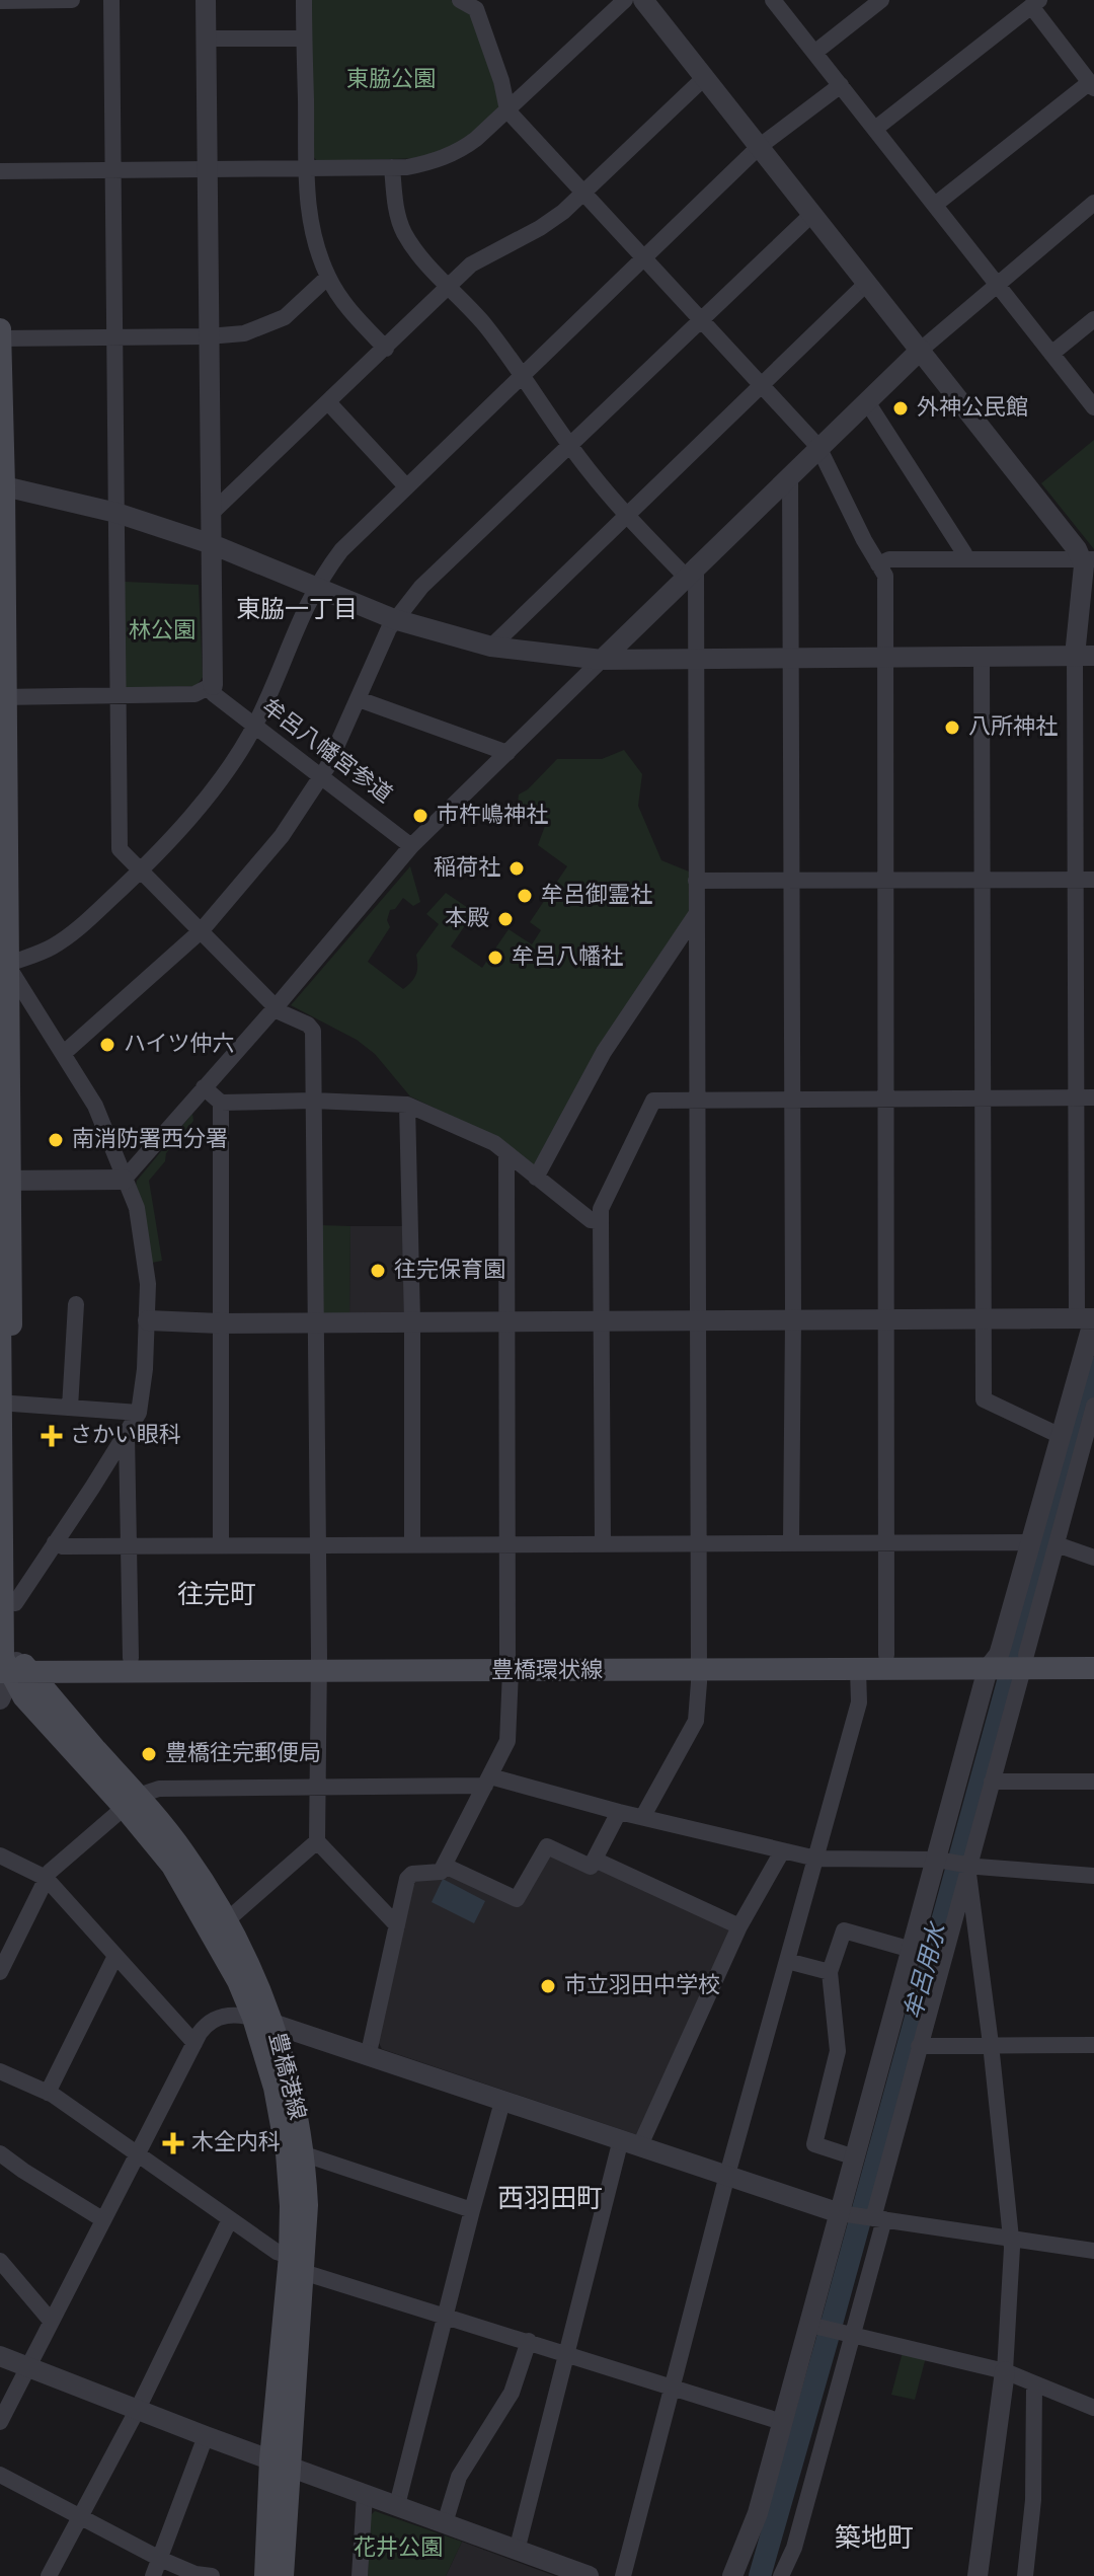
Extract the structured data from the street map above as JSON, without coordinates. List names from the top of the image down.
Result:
{
  "streets": {
    "main road": ["豊橋環状線", "豊橋港線"],
    "street": ["牟呂八幡宮参道"]
  },
  "crossings": [
    ["豊橋環状線", "豊橋港線"]
  ],
  "districts": [
    "東脇一丁目",
    "往完町",
    "西羽田町",
    "築地町"
  ],
  "water": ["牟呂用水"],
  "parks": ["東脇公園", "林公園", "花井公園"],
  "places": {
    "other": [
      "外神公民館",
      "八所神社",
      "市杵嶋神社",
      "稲荷社",
      "牟呂御霊社",
      "本殿",
      "牟呂八幡社",
      "ハイツ仲六",
      "南消防署西分署",
      "往完保育園",
      "豊橋往完郵便局",
      "市立羽田中学校"
    ],
    "health": ["さかい眼科", "木全内科"]
  }
}
